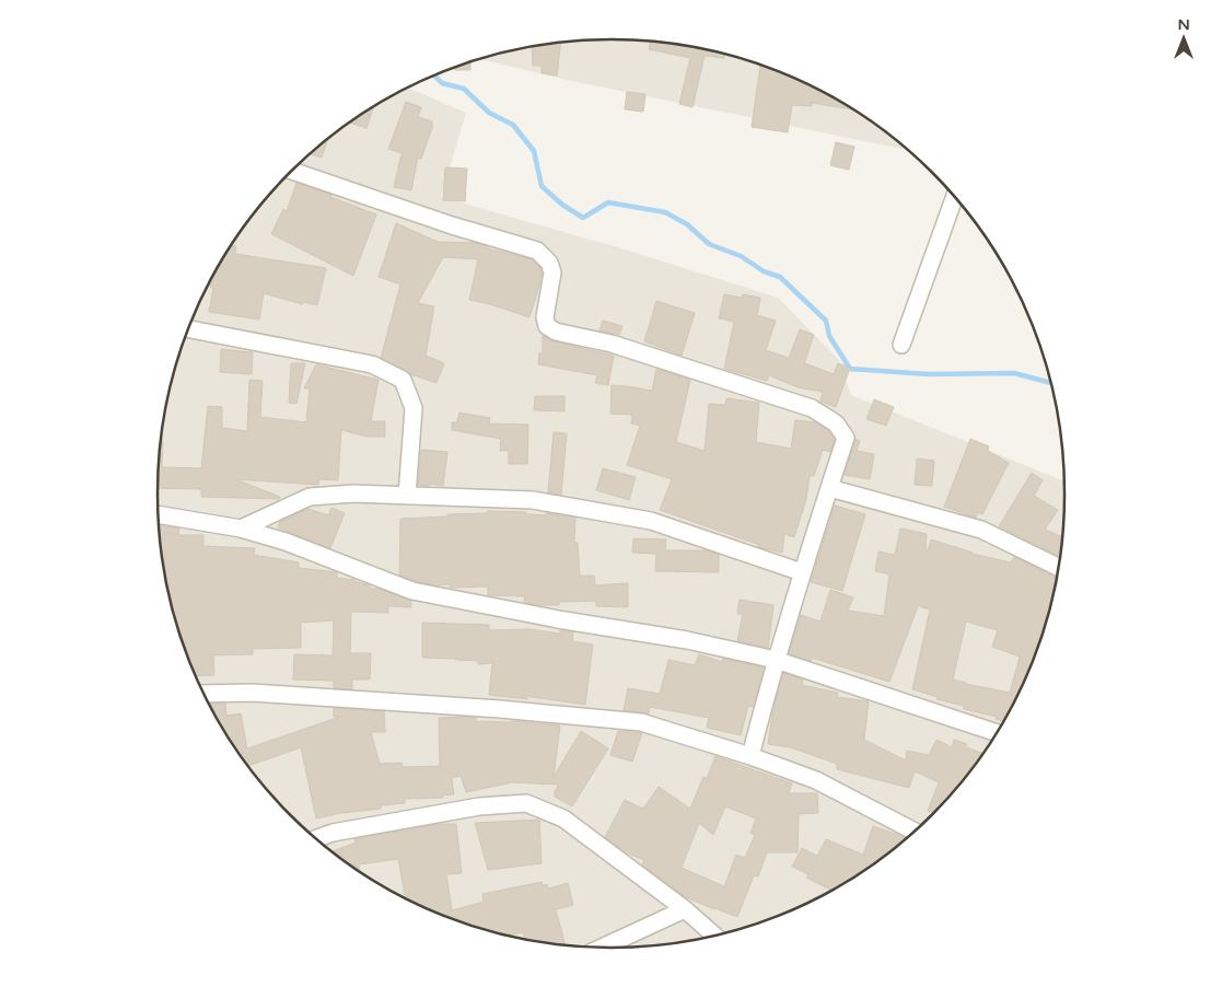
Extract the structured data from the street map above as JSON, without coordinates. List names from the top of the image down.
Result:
{
  "north": "top"
}
